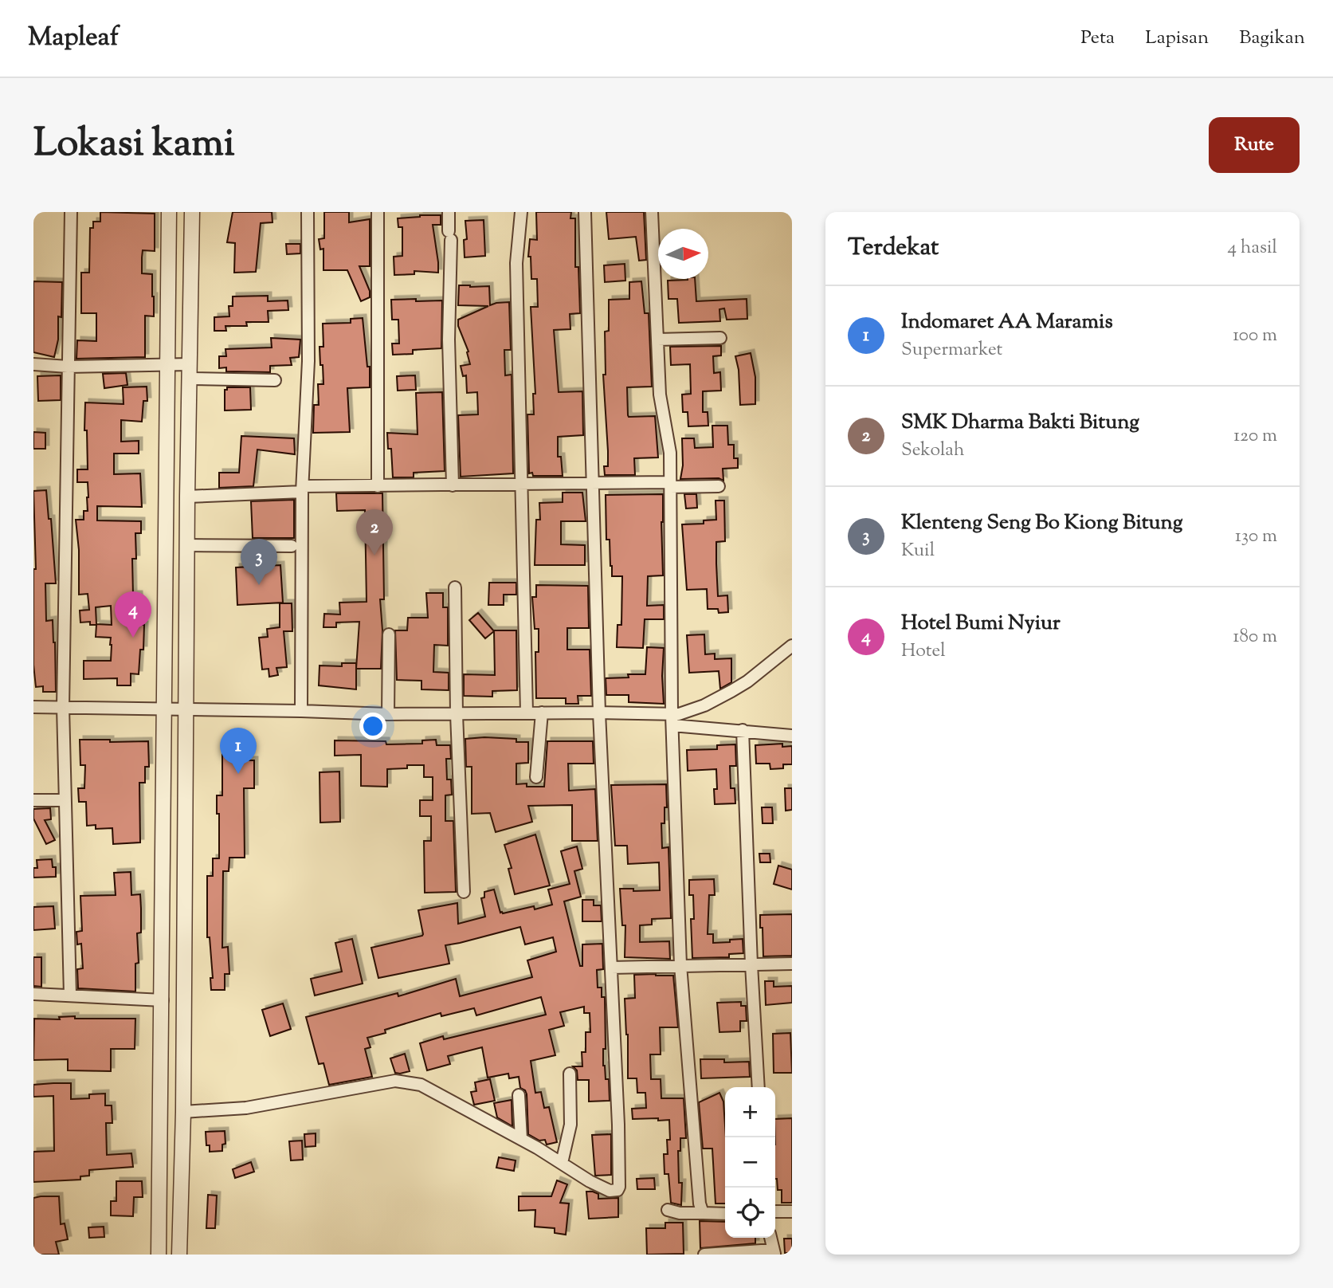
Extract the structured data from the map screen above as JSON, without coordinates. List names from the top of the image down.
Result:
{
  "north": "right",
  "page": {
    "header": "Mapleaf",
    "nav": ["Peta", "Lapisan", "Bagikan"],
    "title": "Lokasi kami",
    "buttons": "Rute",
    "heading": ["Terdekat", "4 hasil"],
    "list": [
      {
        "mark": "1",
        "name": "Indomaret AA Maramis",
        "note": "Supermarket",
        "value": "100 m"
      },
      {
        "mark": "2",
        "name": "SMK Dharma Bakti Bitung",
        "note": "Sekolah",
        "value": "120 m"
      },
      {
        "mark": "3",
        "name": "Klenteng Seng Bo Kiong Bitung",
        "note": "Kuil",
        "value": "130 m"
      },
      {
        "mark": "4",
        "name": "Hotel Bumi Nyiur",
        "note": "Hotel",
        "value": "180 m"
      }
    ],
    "pins": [
      "2",
      "3",
      "4",
      "1"
    ],
    "map_buttons": ["+", "−"]
  }
}
